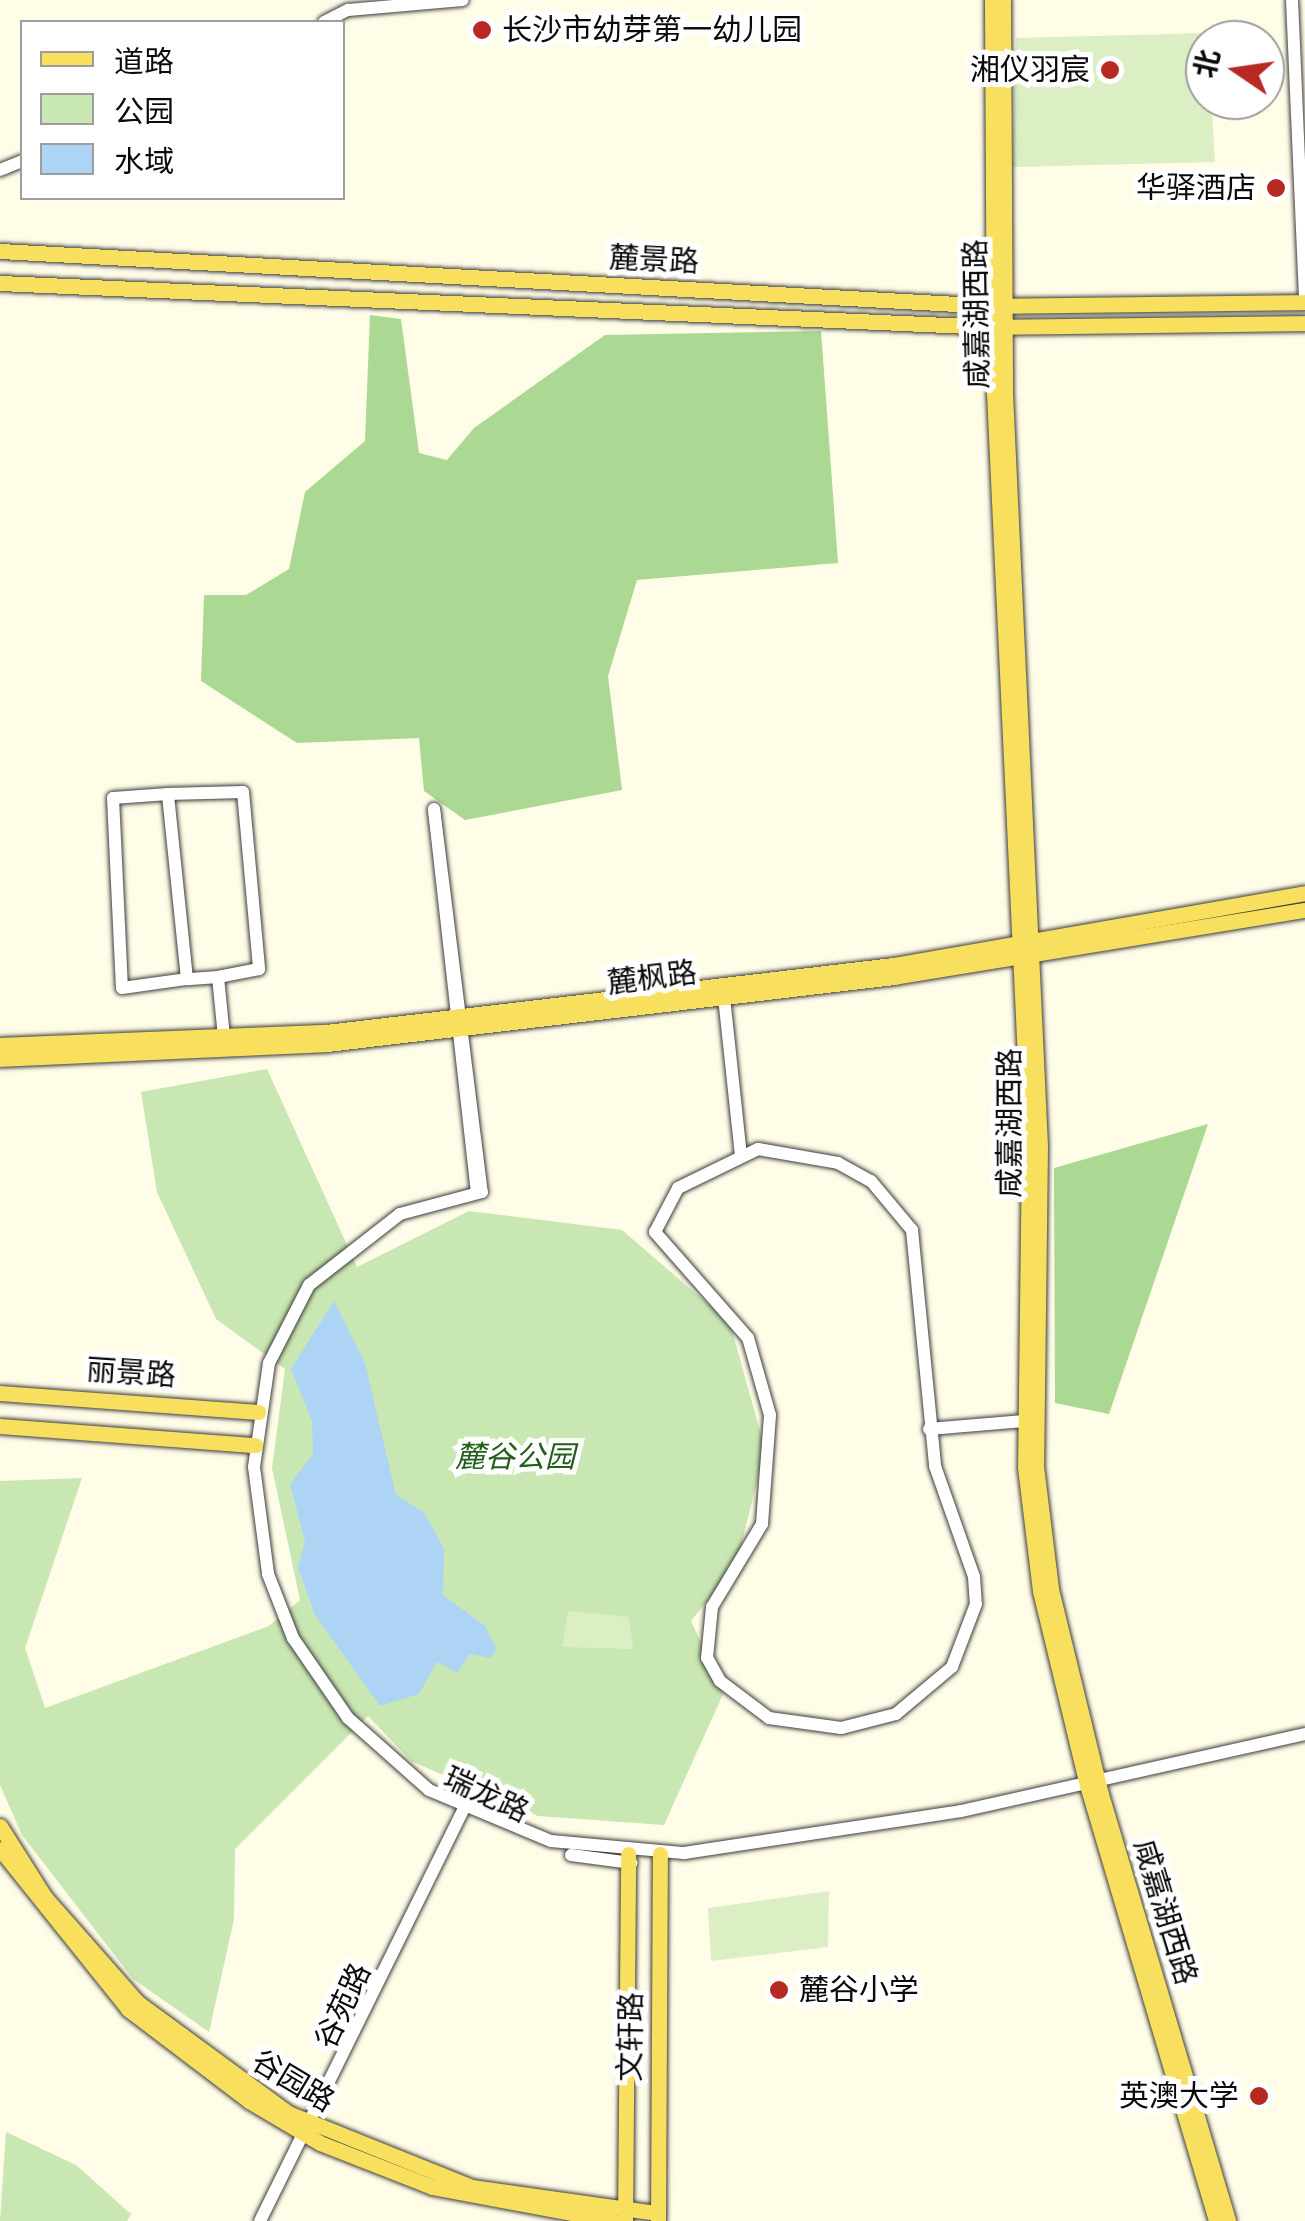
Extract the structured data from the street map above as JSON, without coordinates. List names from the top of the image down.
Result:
{
  "streets": {
    "main road": [
      "麓景路",
      "咸嘉湖西路",
      "麓枫路",
      "丽景路",
      "文轩路",
      "谷园路"
    ],
    "street": ["瑞龙路", "谷苑路"]
  },
  "crossings": [
    ["麓景路", "咸嘉湖西路"],
    ["咸嘉湖西路", "麓枫路"],
    ["咸嘉湖西路", "瑞龙路"],
    ["麓枫路", "瑞龙路"],
    ["丽景路", "瑞龙路"],
    ["瑞龙路", "谷苑路"],
    ["瑞龙路", "文轩路"],
    ["谷苑路", "谷园路"],
    ["文轩路", "谷园路"]
  ],
  "parks": ["麓谷公园"],
  "places": [
    "长沙市幼芽第一幼儿园",
    "湘仪羽宸",
    "华驿酒店",
    "麓谷小学",
    "英澳大学"
  ],
  "legend": ["道路", "公园", "水域"],
  "north": "left"
}
